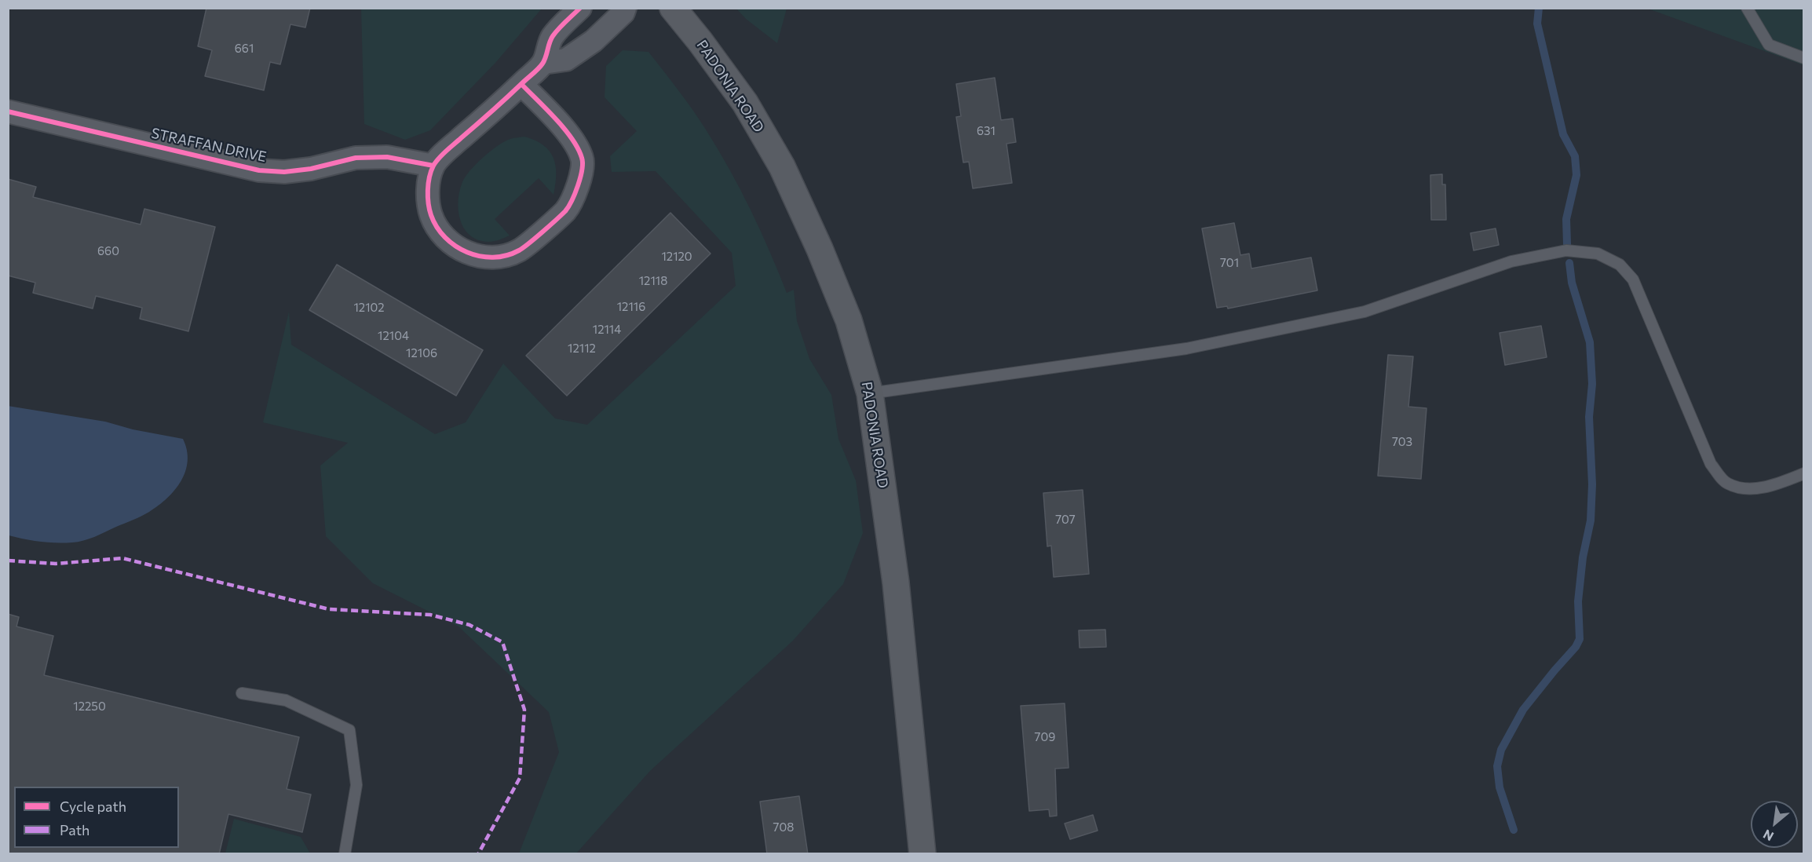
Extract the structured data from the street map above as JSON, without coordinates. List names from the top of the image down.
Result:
{
  "streets": {
    "main road": ["PADONIA ROAD"],
    "street": ["STRAFFAN DRIVE"]
  },
  "house_numbers": [
    "661",
    "631",
    "660",
    "12120",
    "701",
    "12118",
    "12116",
    "12102",
    "12114",
    "12104",
    "12112",
    "12106",
    "703",
    "707",
    "12250",
    "709",
    "708"
  ],
  "legend": ["Cycle path", "Path"],
  "north": "bottom left"
}
